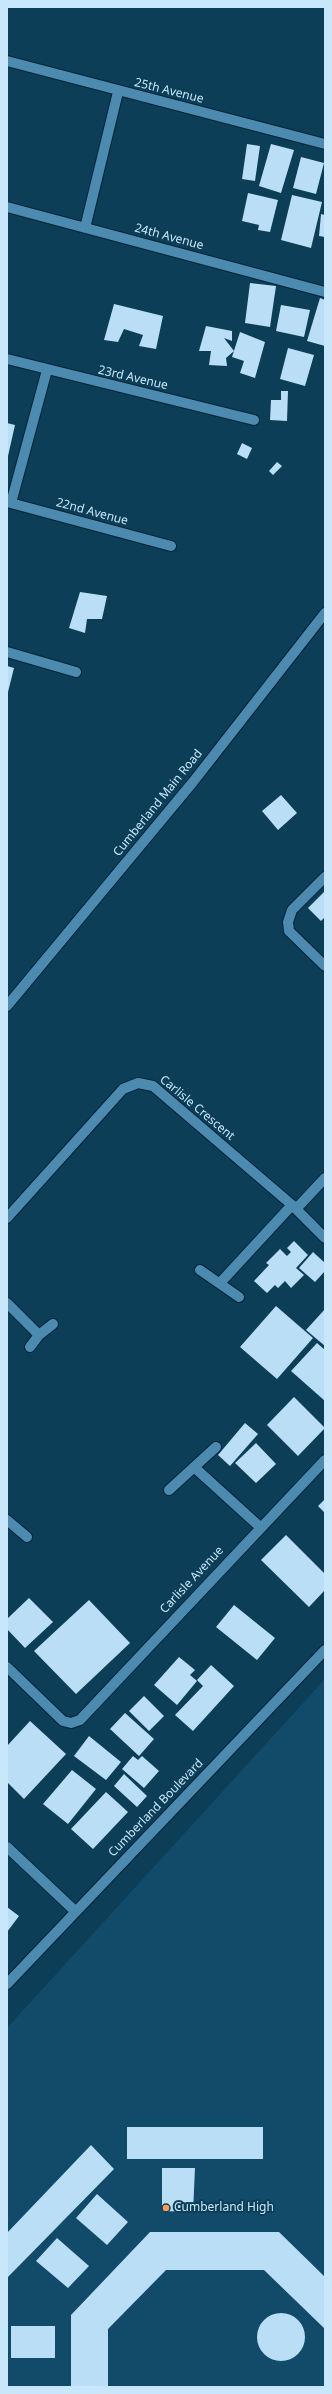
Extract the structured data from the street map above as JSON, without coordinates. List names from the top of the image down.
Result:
{
  "streets": {
    "street": [
      "25th Avenue",
      "24th Avenue",
      "23rd Avenue",
      "22nd Avenue",
      "Cumberland Main Road",
      "Carlisle Crescent",
      "Carlisle Avenue",
      "Cumberland Boulevard"
    ]
  },
  "places": ["Cumberland High"]
}
